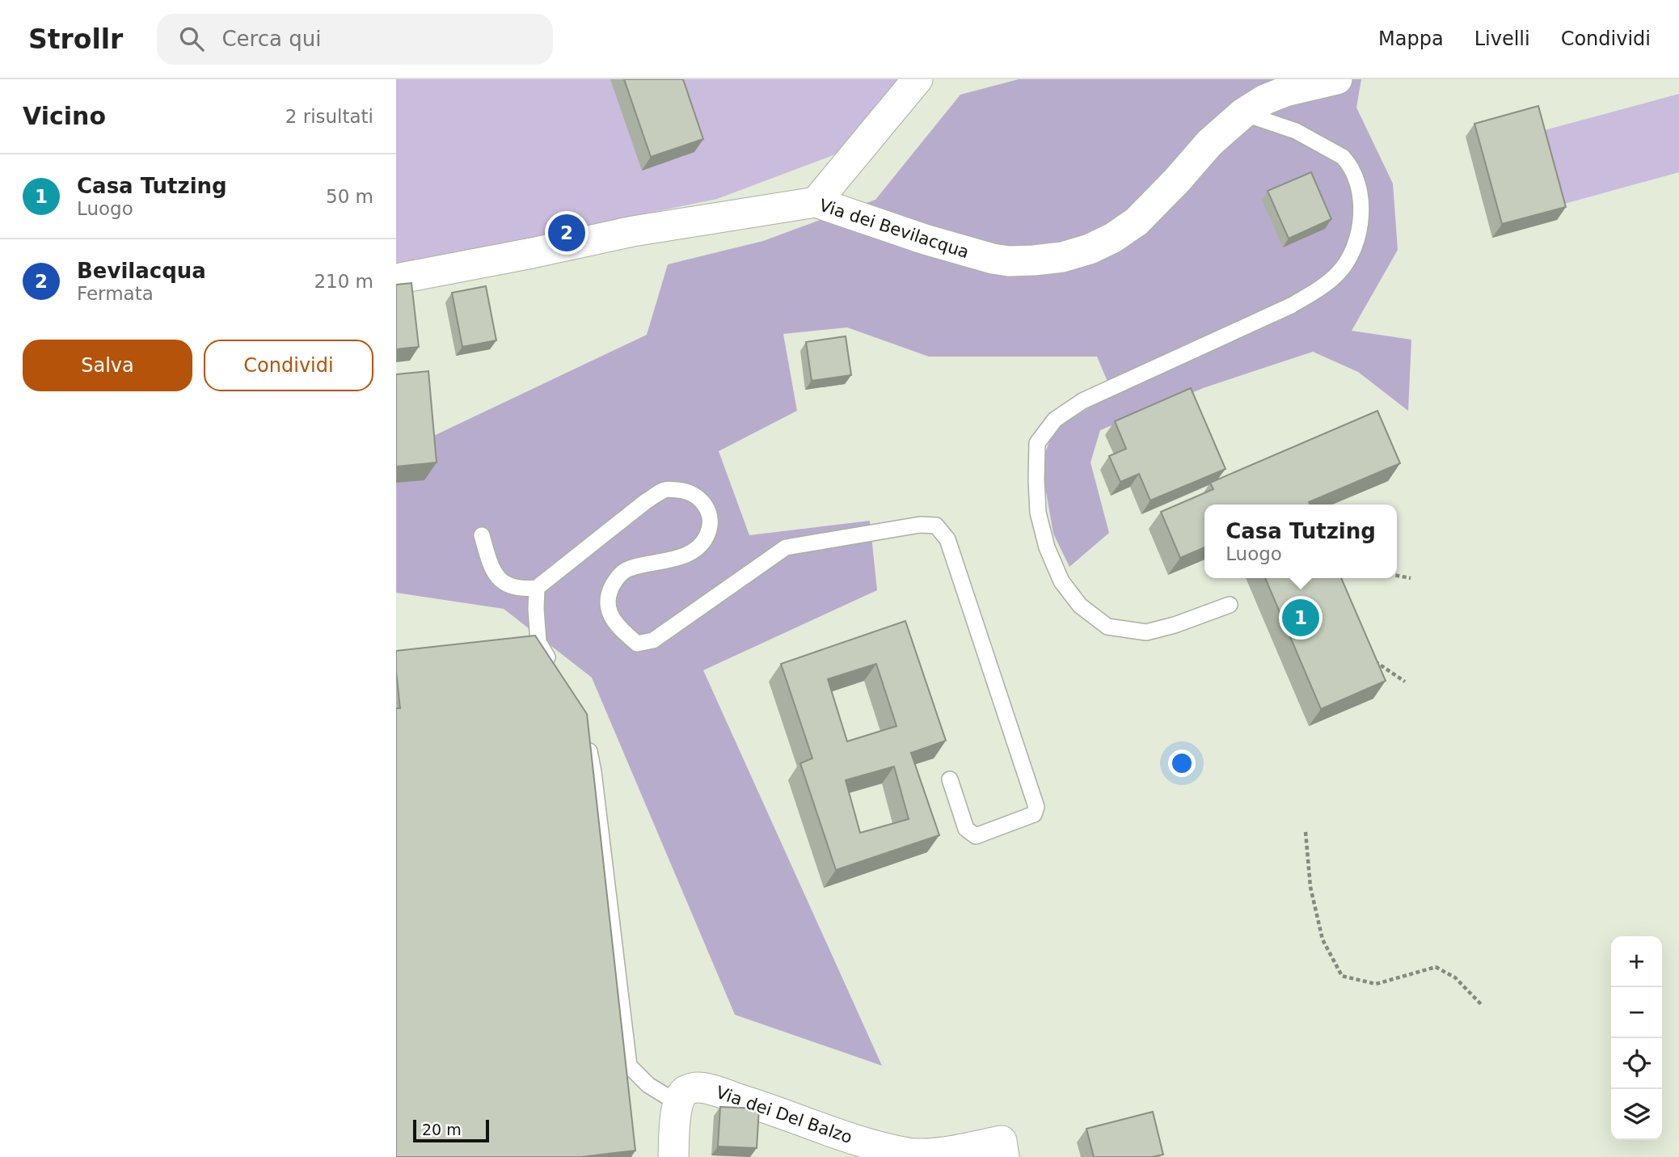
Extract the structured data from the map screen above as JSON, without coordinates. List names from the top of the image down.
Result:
{
  "streets": {
    "street": ["Via dei Bevilacqua", "Via dei Del Balzo"]
  },
  "scale_bar": "20 m",
  "page": {
    "header": "Strollr",
    "search": "Cerca qui",
    "nav": ["Mappa", "Livelli", "Condividi"],
    "heading": ["Vicino", "2 risultati"],
    "list": [
      {
        "mark": "1",
        "name": "Casa Tutzing",
        "note": "Luogo",
        "value": "50 m"
      },
      {
        "mark": "2",
        "name": "Bevilacqua",
        "note": "Fermata",
        "value": "210 m"
      }
    ],
    "pins": ["2", "1"],
    "buttons": ["Salva", "Condividi"],
    "popup": ["Casa Tutzing", "Luogo"],
    "map_buttons": ["+", "−"],
    "scale": "20 m"
  }
}
